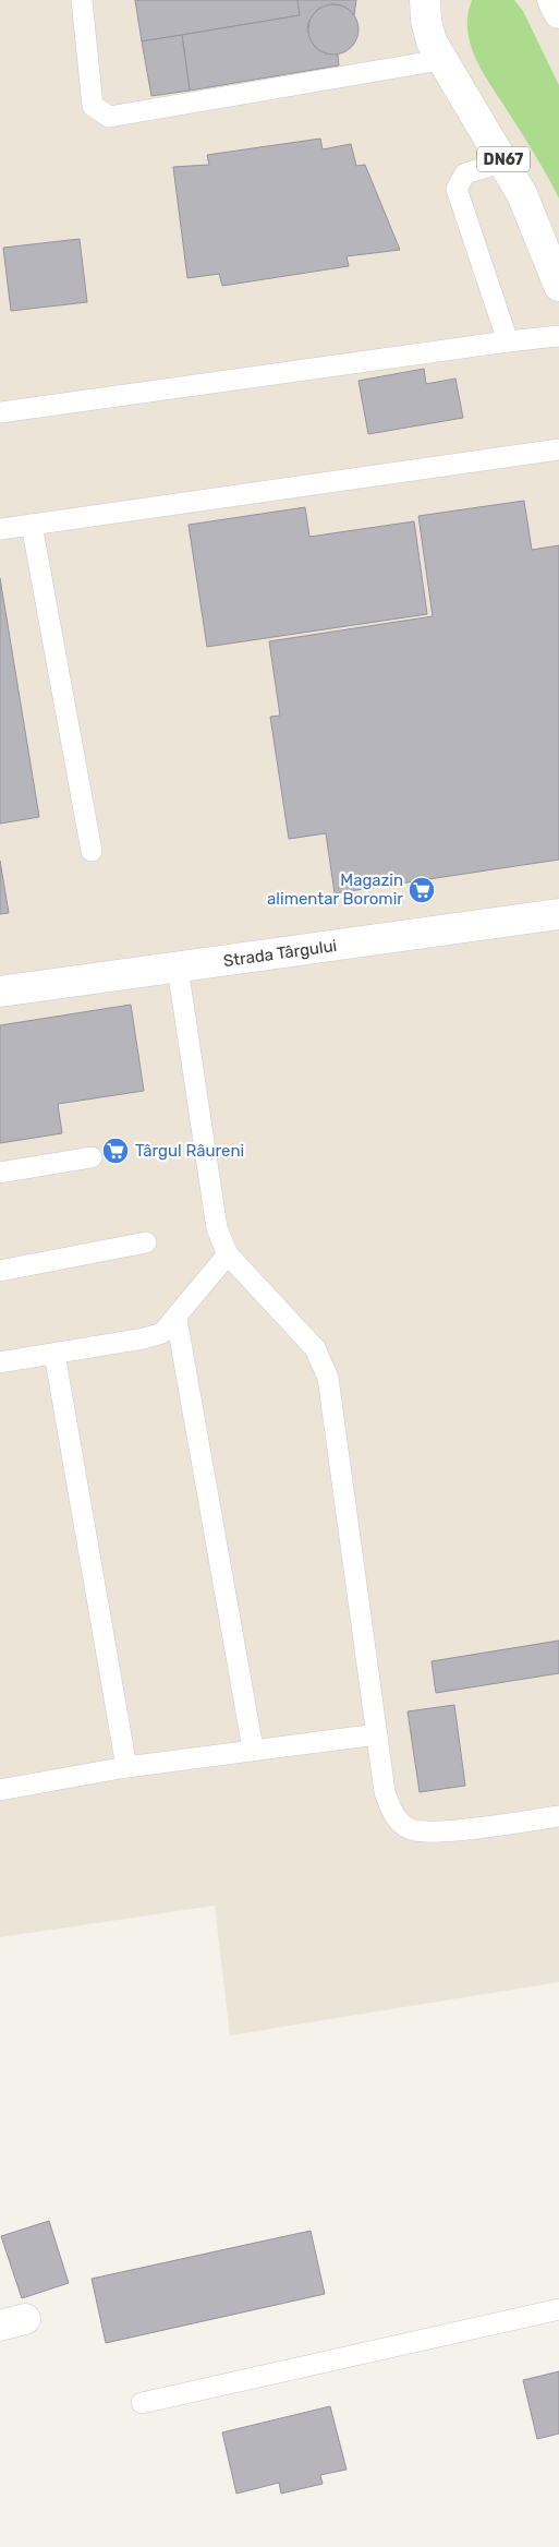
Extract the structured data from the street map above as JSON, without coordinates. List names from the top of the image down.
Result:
{
  "streets": {
    "street": ["DN67", "Strada Târgului"]
  },
  "places": {
    "supermarket": ["Magazin alimentar Boromir", "Târgul Râureni"]
  }
}
